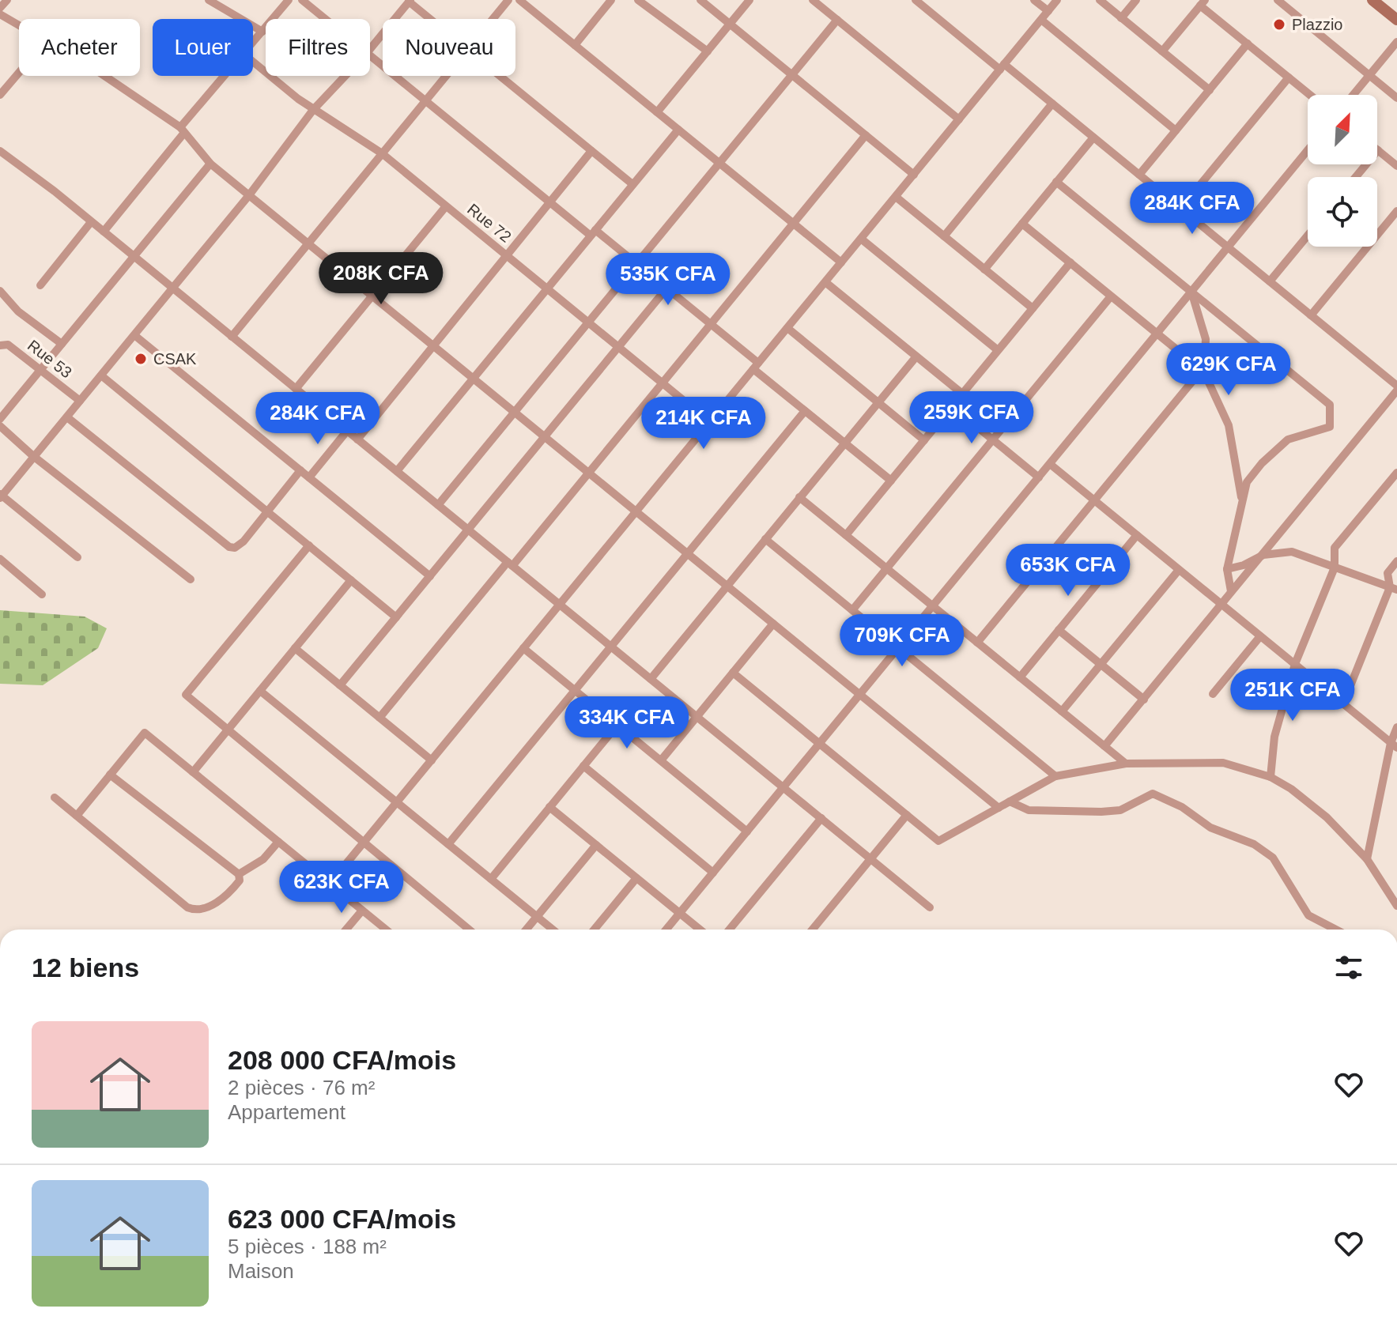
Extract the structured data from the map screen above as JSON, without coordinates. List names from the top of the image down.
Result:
{
  "streets": {
    "street": ["Rue 72", "Rue 53"]
  },
  "places": ["Plazzio", "CSAK"],
  "north": "top right",
  "page": {
    "chip": [
      "Acheter",
      "Louer",
      "Filtres",
      "Nouveau"
    ],
    "price": [
      "284K CFA",
      "208K CFA",
      "535K CFA",
      "629K CFA",
      "259K CFA",
      "284K CFA",
      "214K CFA",
      "653K CFA",
      "709K CFA",
      "251K CFA",
      "334K CFA",
      "623K CFA"
    ],
    "heading": "12 biens",
    "list": [
      {
        "name": "208 000 CFA/mois",
        "note": "2 pièces · 76 m² · Appartement"
      },
      {
        "name": "623 000 CFA/mois",
        "note": "5 pièces · 188 m² · Maison"
      }
    ]
  }
}
